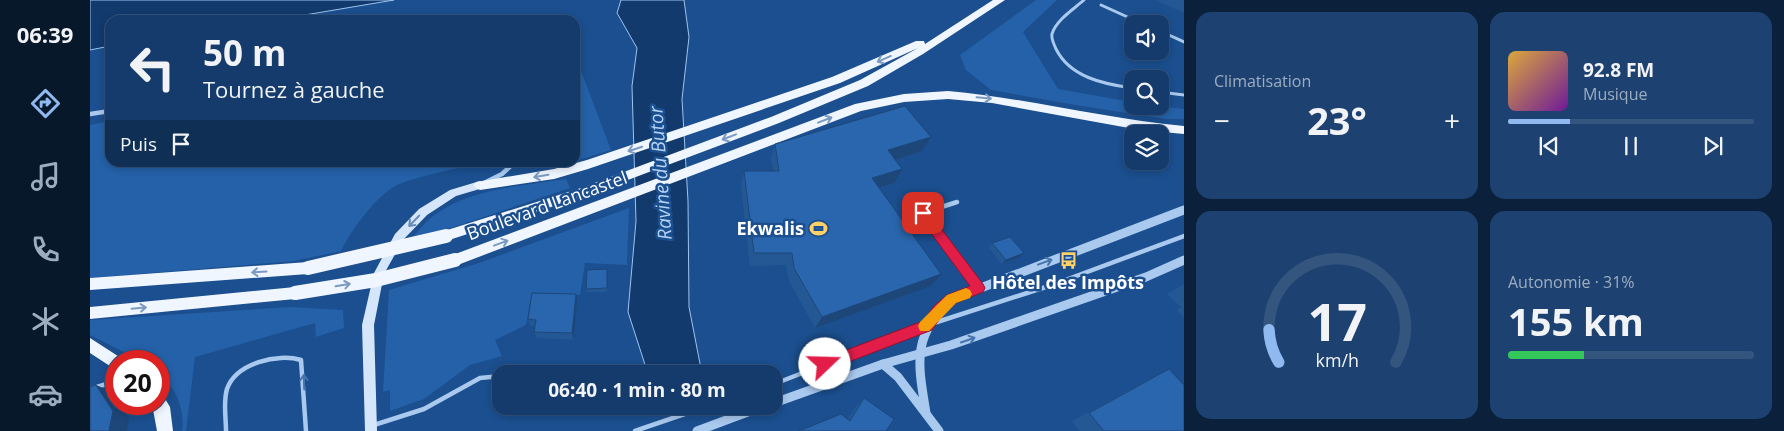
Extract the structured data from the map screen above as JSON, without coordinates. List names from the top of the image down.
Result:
{
  "streets": {
    "main road": ["Boulevard Lancastel"]
  },
  "water": ["Ravine du Butor"],
  "places": {
    "sports": ["Ekwalis"],
    "bus stop": ["Hôtel des Impôts"]
  },
  "page": {
    "tabs": "06:39",
    "tile": [
      "Climatisation",
      ["Autonomie · 31%", "155 km"]
    ],
    "turn": ["50 m", "Tournez à gauche"],
    "song": ["92.8 FM", "Musique"],
    "heat": ["−", "23°", "+"],
    "then": "Puis",
    "limit": "20",
    "trip": "06:40 · 1 min · 80 m",
    "gauge": ["17", "km/h"]
  }
}
